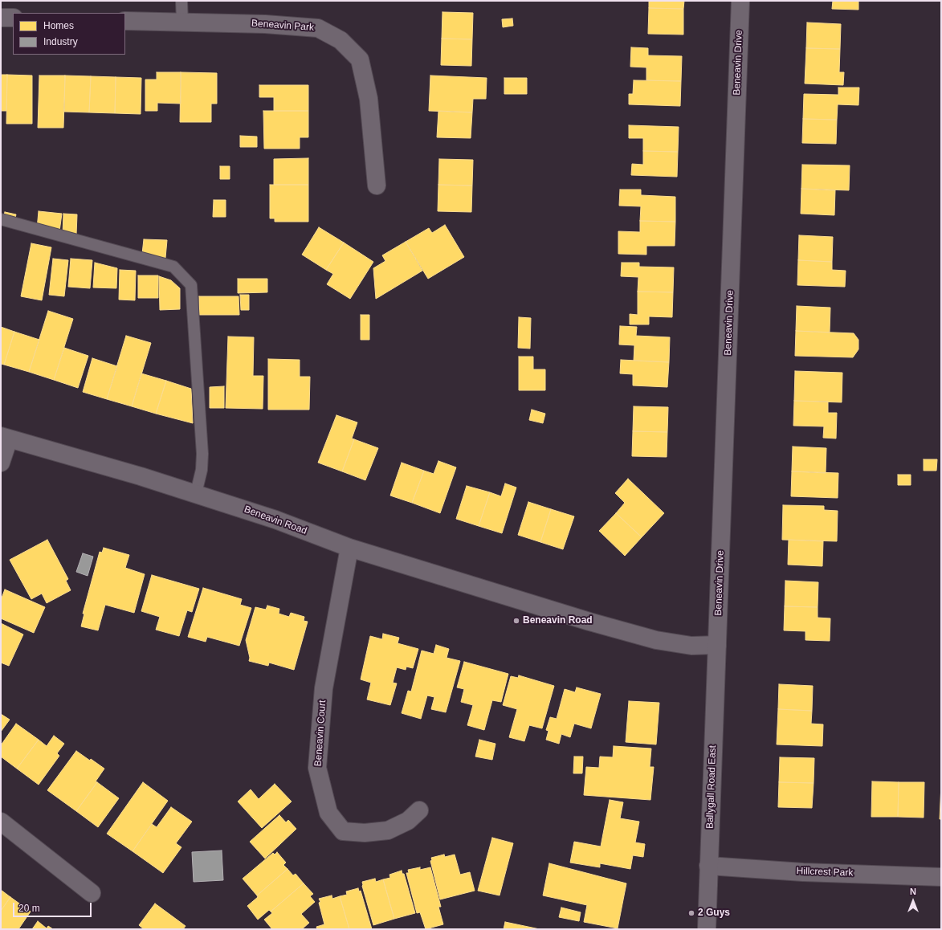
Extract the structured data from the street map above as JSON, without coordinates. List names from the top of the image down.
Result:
{
  "streets": {
    "street": [
      "Beneavin Park",
      "Beneavin Drive",
      "Beneavin Road",
      "Beneavin Court",
      "Ballygall Road East",
      "Hillcrest Park"
    ]
  },
  "crossings": [
    ["Beneavin Drive", "Beneavin Road"],
    ["Beneavin Drive", "Ballygall Road East"],
    ["Beneavin Road", "Beneavin Court"],
    ["Beneavin Road", "Ballygall Road East"],
    ["Ballygall Road East", "Hillcrest Park"]
  ],
  "places": ["Beneavin Road", "2 Guys"],
  "legend": ["Homes", "Industry"],
  "scale_bar": "20 m",
  "north": "top"
}
